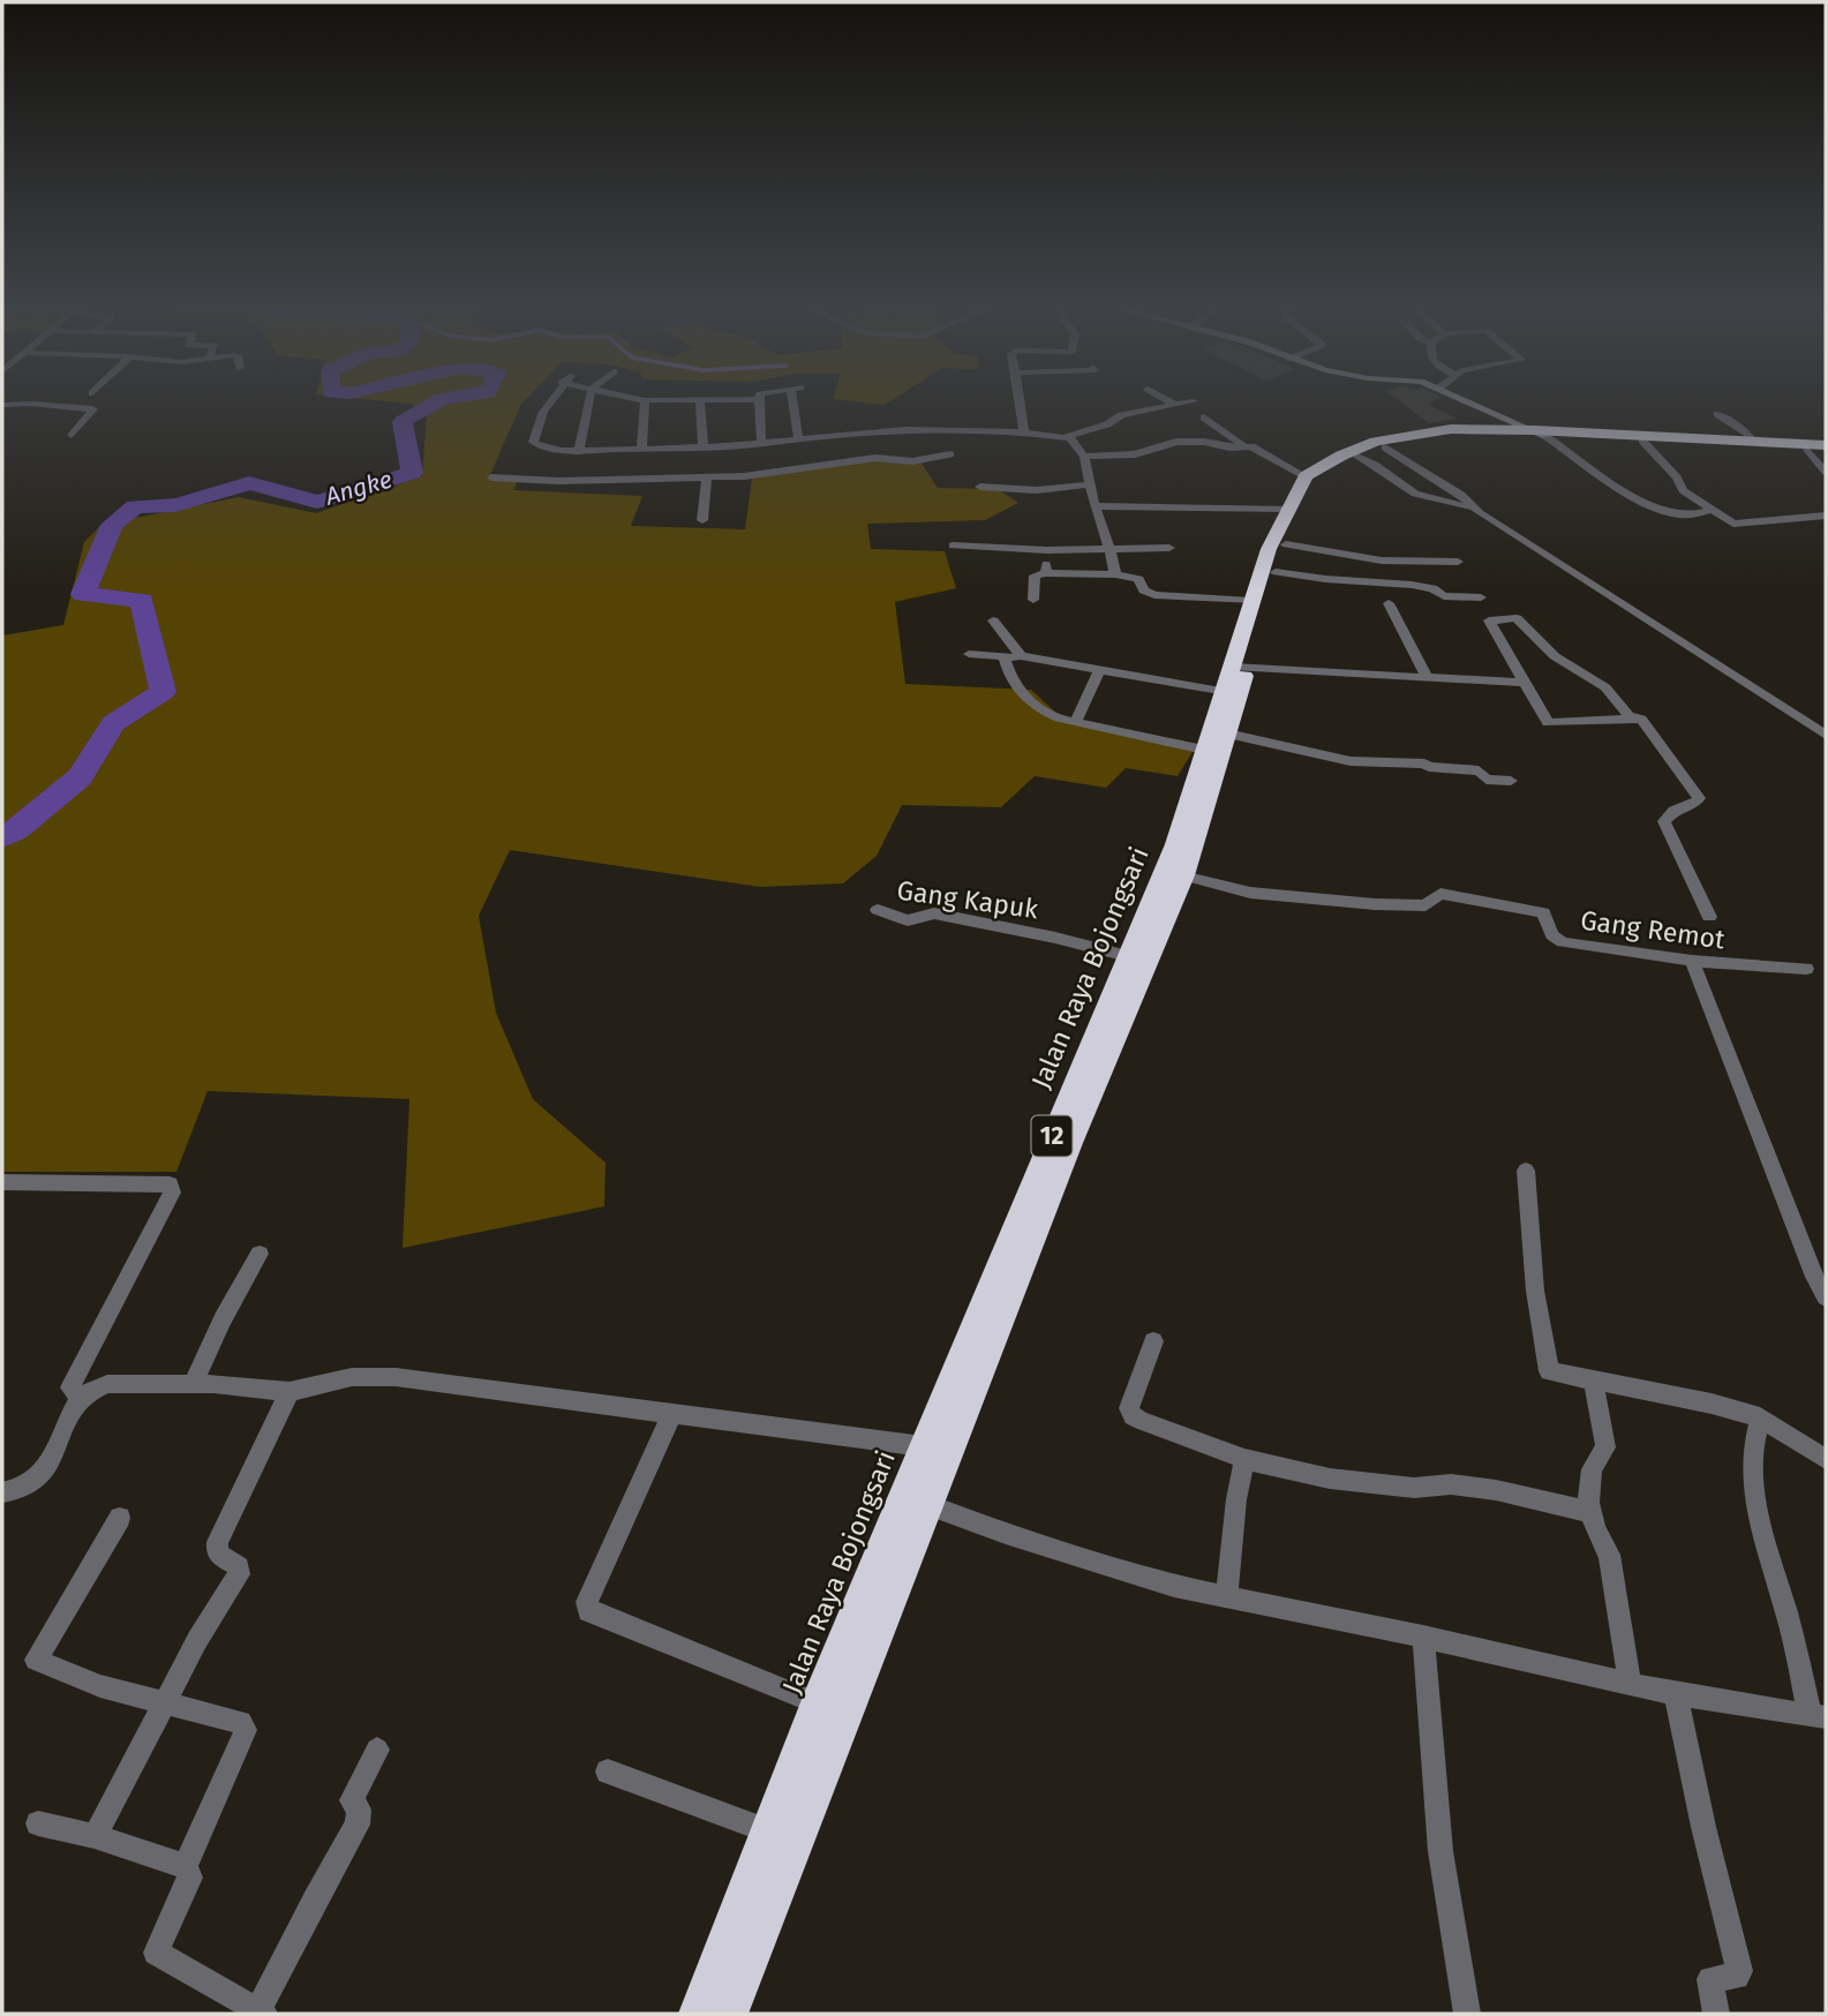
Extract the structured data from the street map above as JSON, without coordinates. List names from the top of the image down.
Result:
{
  "streets": {
    "highway": ["Jalan Raya Bojongsari", "12"],
    "street": ["Gang Kapuk", "Gang Remot"]
  },
  "crossings": [
    ["Gang Kapuk", "Jalan Raya Bojongsari"],
    ["Gang Remot", "Jalan Raya Bojongsari"]
  ],
  "water": ["Angke"]
}
